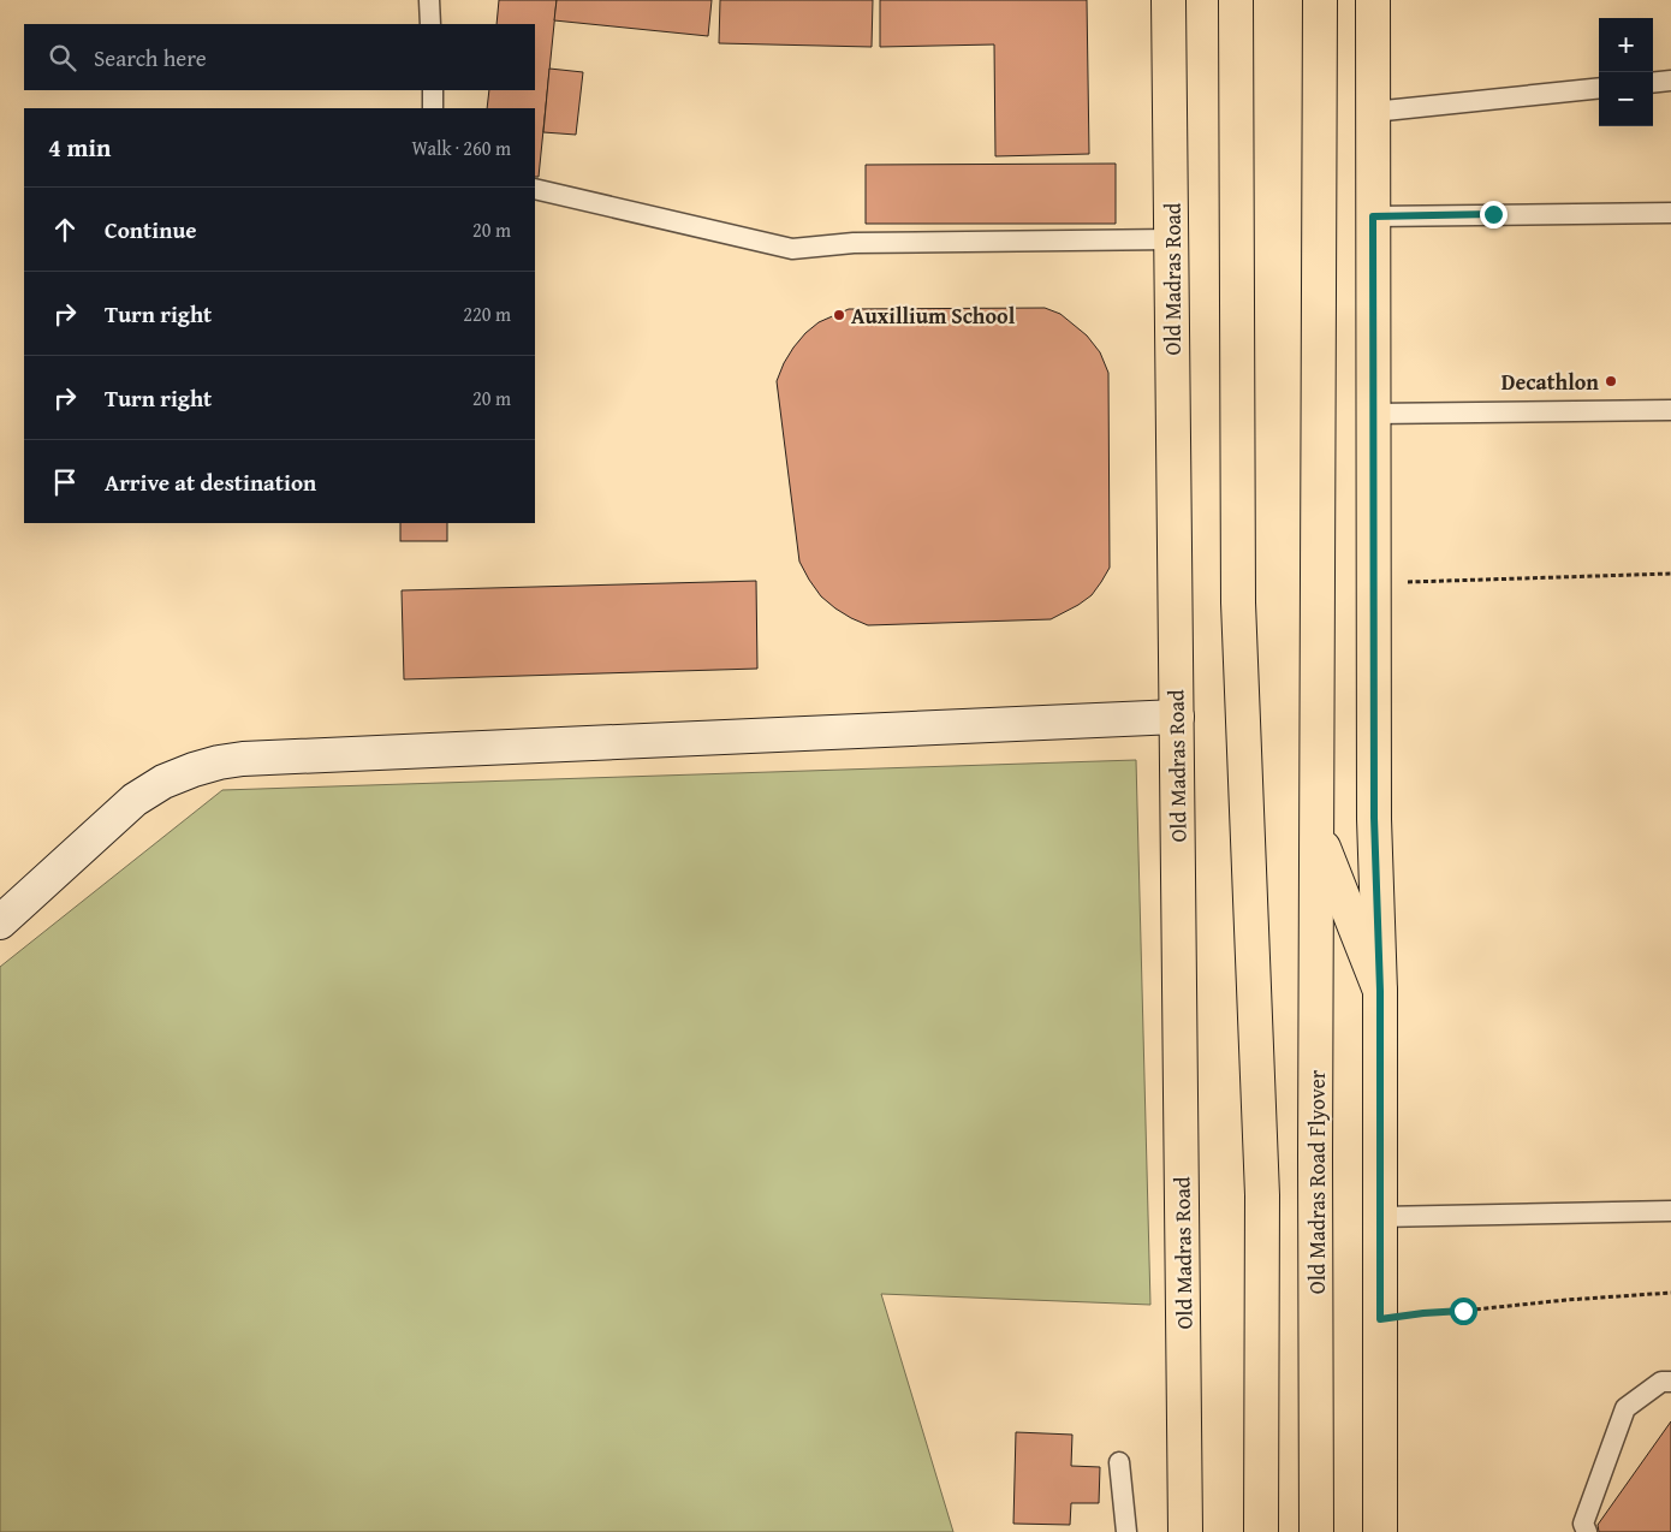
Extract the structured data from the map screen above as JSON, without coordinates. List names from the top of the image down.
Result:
{
  "streets": {
    "main road": ["Old Madras Road", "Old Madras Road Flyover"]
  },
  "places": ["Auxillium School", "Decathlon"],
  "page": {
    "map_buttons": ["+", "−"],
    "search": "Search here",
    "heading": ["4 min", "Walk · 260 m"],
    "list": [
      ["Continue", "20 m"],
      ["Turn right", "220 m"],
      ["Turn right", "20 m"],
      "Arrive at destination"
    ]
  }
}
